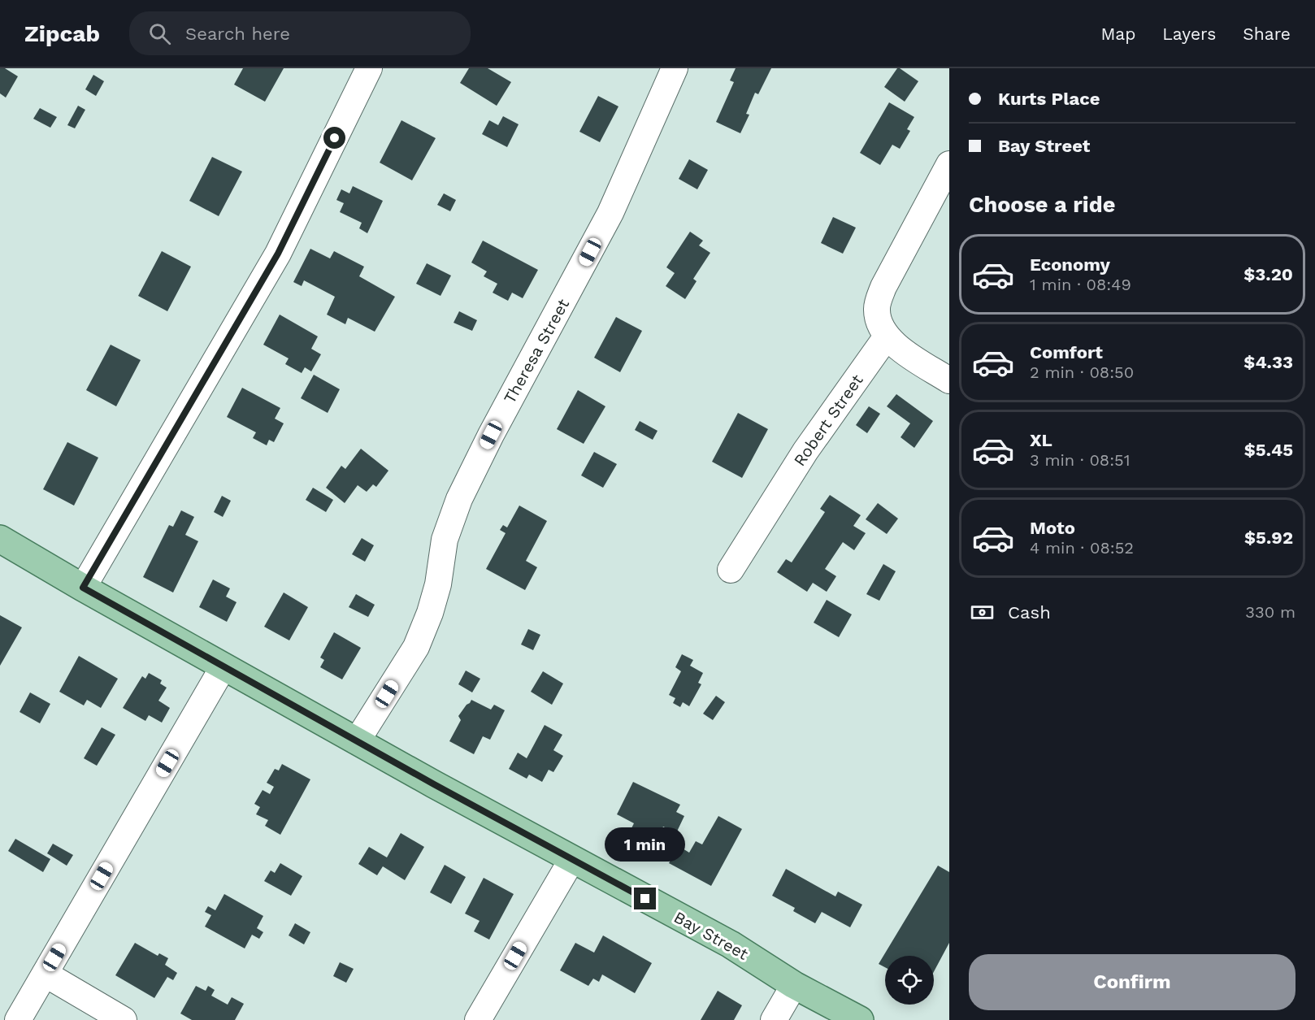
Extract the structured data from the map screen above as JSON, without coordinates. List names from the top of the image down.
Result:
{
  "streets": {
    "main road": ["Bay Street"],
    "street": ["Theresa Street", "Robert Street"]
  },
  "crossings": [
    ["Theresa Street", "Bay Street"]
  ],
  "page": {
    "header": "Zipcab",
    "search": "Search here",
    "nav": ["Map", "Layers", "Share"],
    "banner": ["Kurts Place", "Bay Street"],
    "heading": "Choose a ride",
    "list": [
      {
        "name": "Economy",
        "note": "1 min · 08:49",
        "value": "$3.20"
      },
      {
        "name": "Comfort",
        "note": "2 min · 08:50",
        "value": "$4.33"
      },
      {
        "name": "XL",
        "note": "3 min · 08:51",
        "value": "$5.45"
      },
      {
        "name": "Moto",
        "note": "4 min · 08:52",
        "value": "$5.92"
      }
    ],
    "pay": ["Cash", "330 m"],
    "bubble": "1 min",
    "buttons": "Confirm"
  }
}
